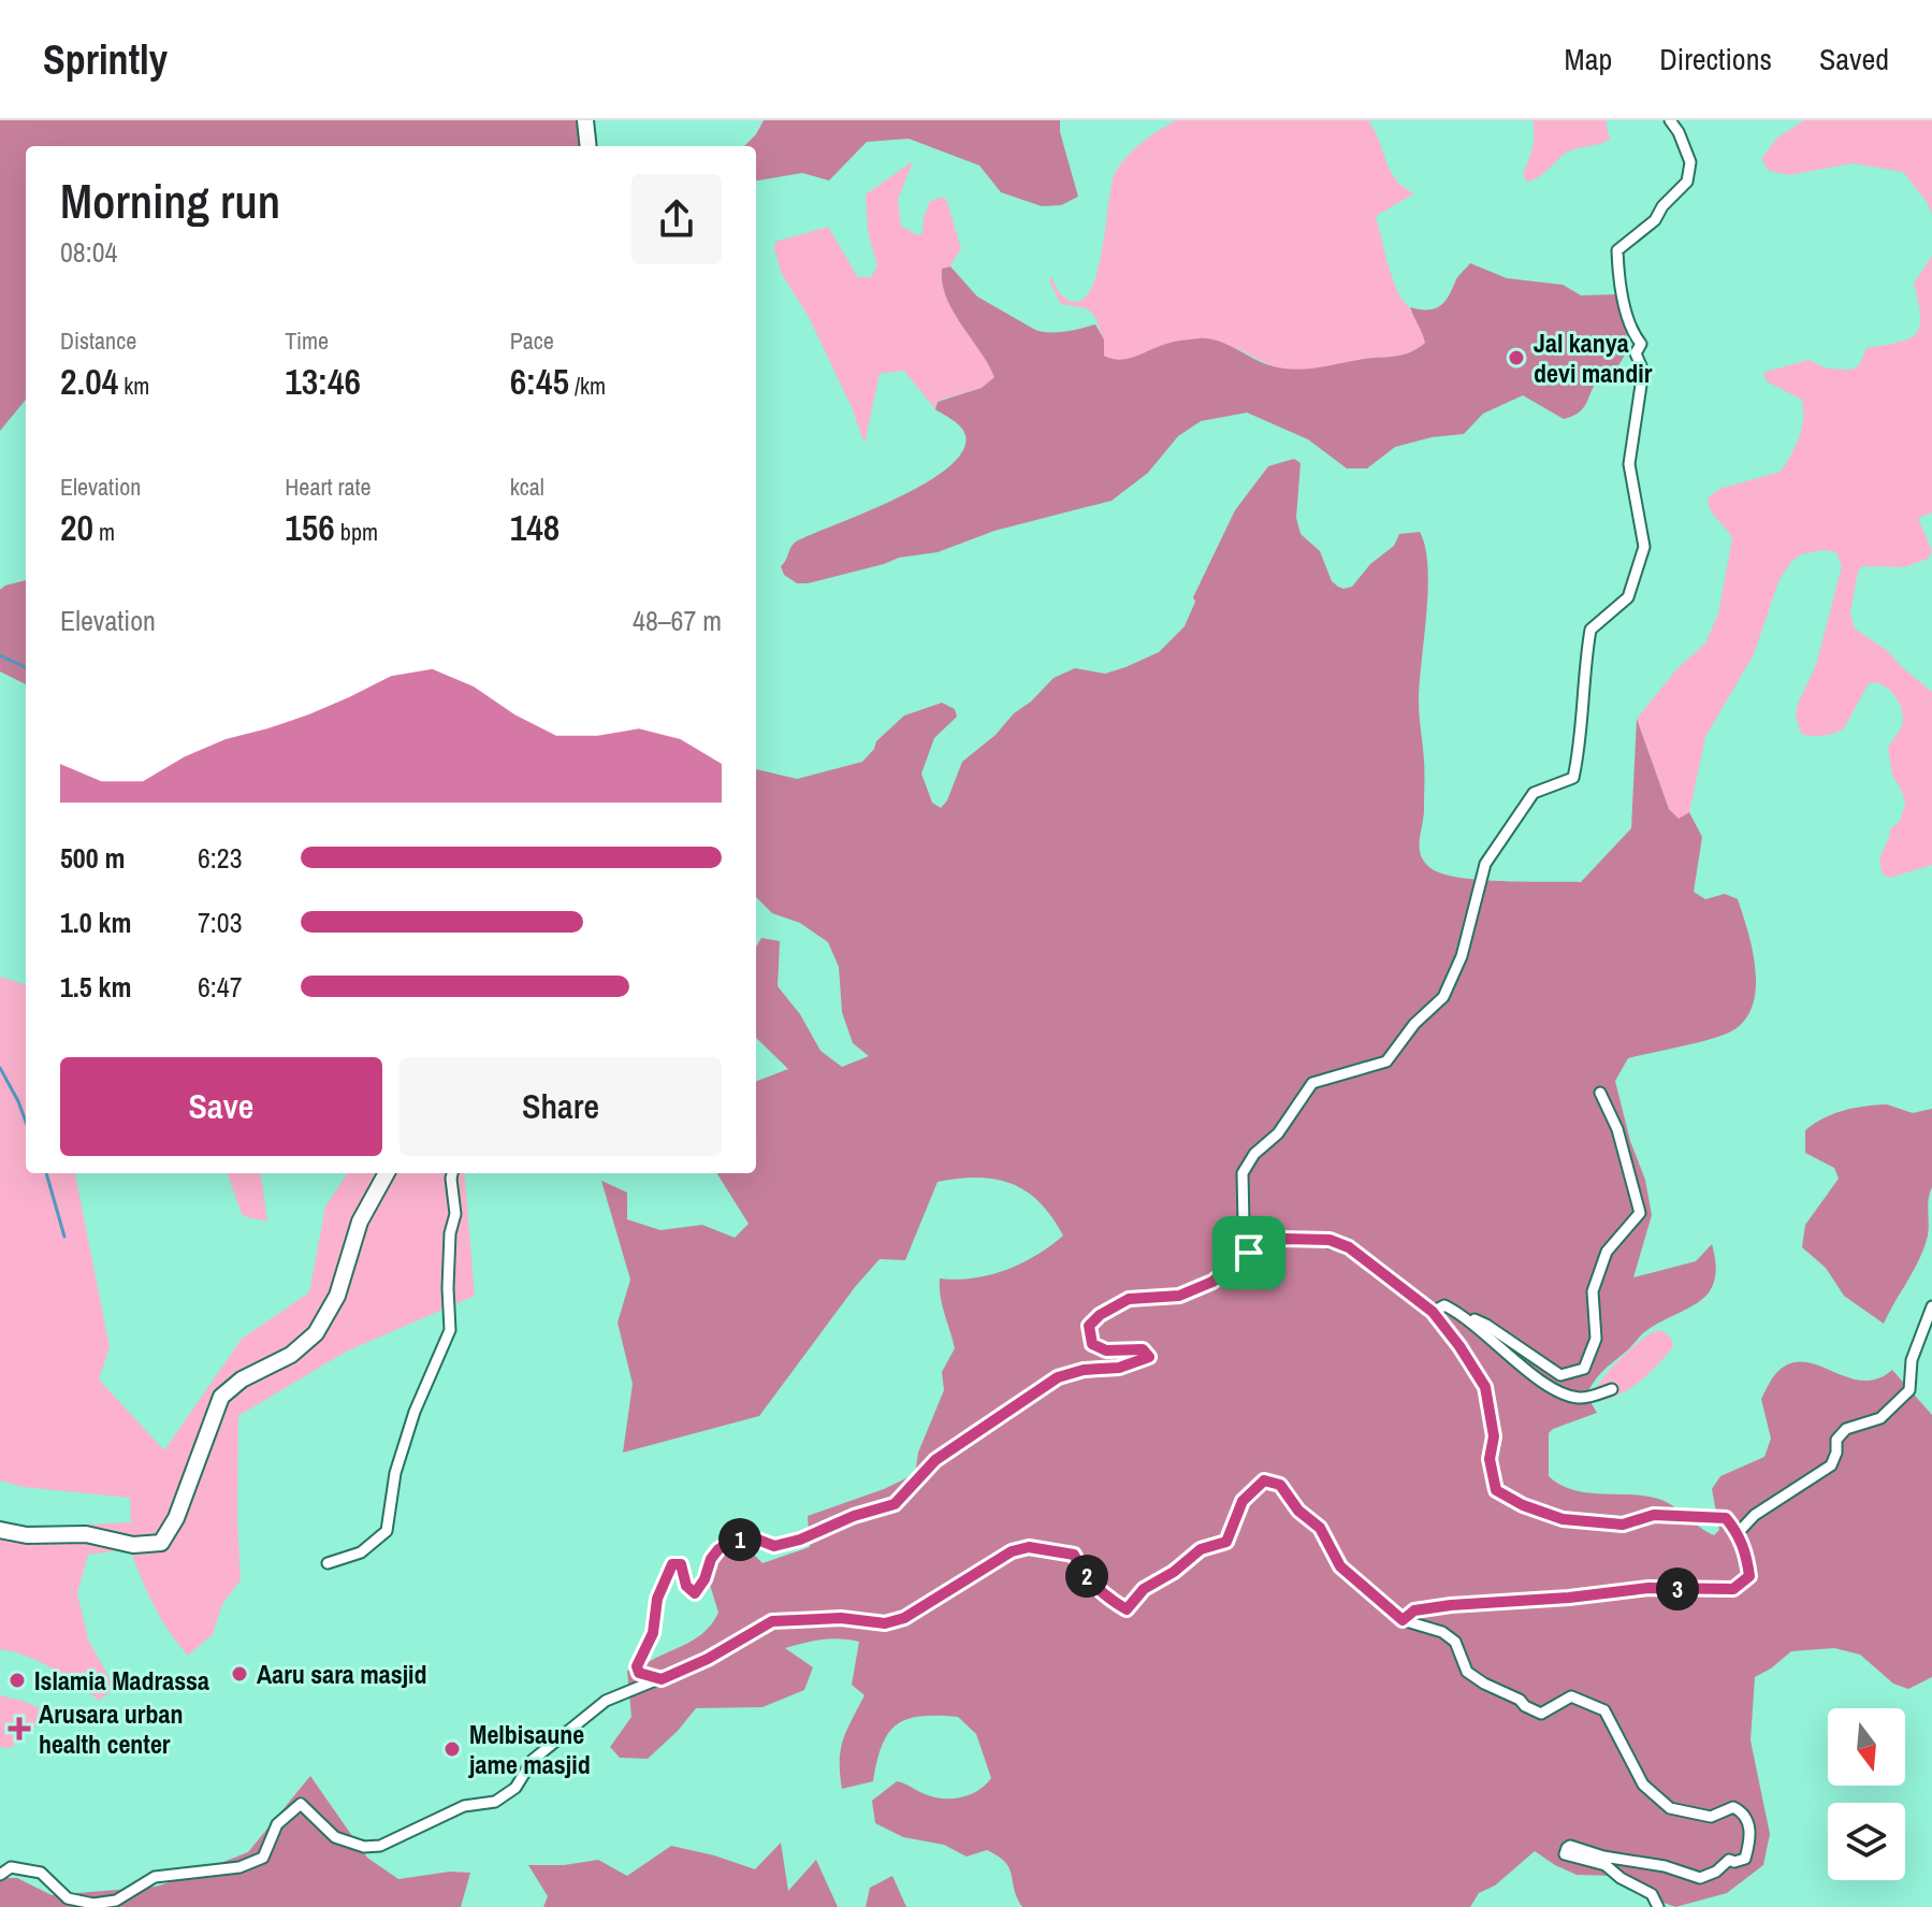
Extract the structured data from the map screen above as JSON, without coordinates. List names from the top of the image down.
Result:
{
  "places": {
    "other": [
      "Jal kanya devi mandir",
      "Aaru sara masjid",
      "Islamia Madrassa",
      "Melbisaune jame masjid"
    ],
    "health": ["Arusara urban health center"]
  },
  "north": "bottom",
  "page": {
    "header": "Sprintly",
    "nav": ["Map", "Directions", "Saved"],
    "heading": ["Morning run", "08:04"],
    "stats": [
      ["Distance", "2.04 km"],
      ["Time", "13:46"],
      ["Pace", "6:45 /km"],
      ["Elevation", "20 m"],
      ["Heart rate", "156 bpm"],
      ["kcal", "148"]
    ],
    "chart": ["Elevation", "48–67 m"],
    "list": [
      {
        "name": "500 m",
        "note": "6:23"
      },
      {
        "name": "1.0 km",
        "note": "7:03"
      },
      {
        "name": "1.5 km",
        "note": "6:47"
      }
    ],
    "buttons": ["Save", "Share"],
    "pins": ["1", "2", "3"]
  }
}
